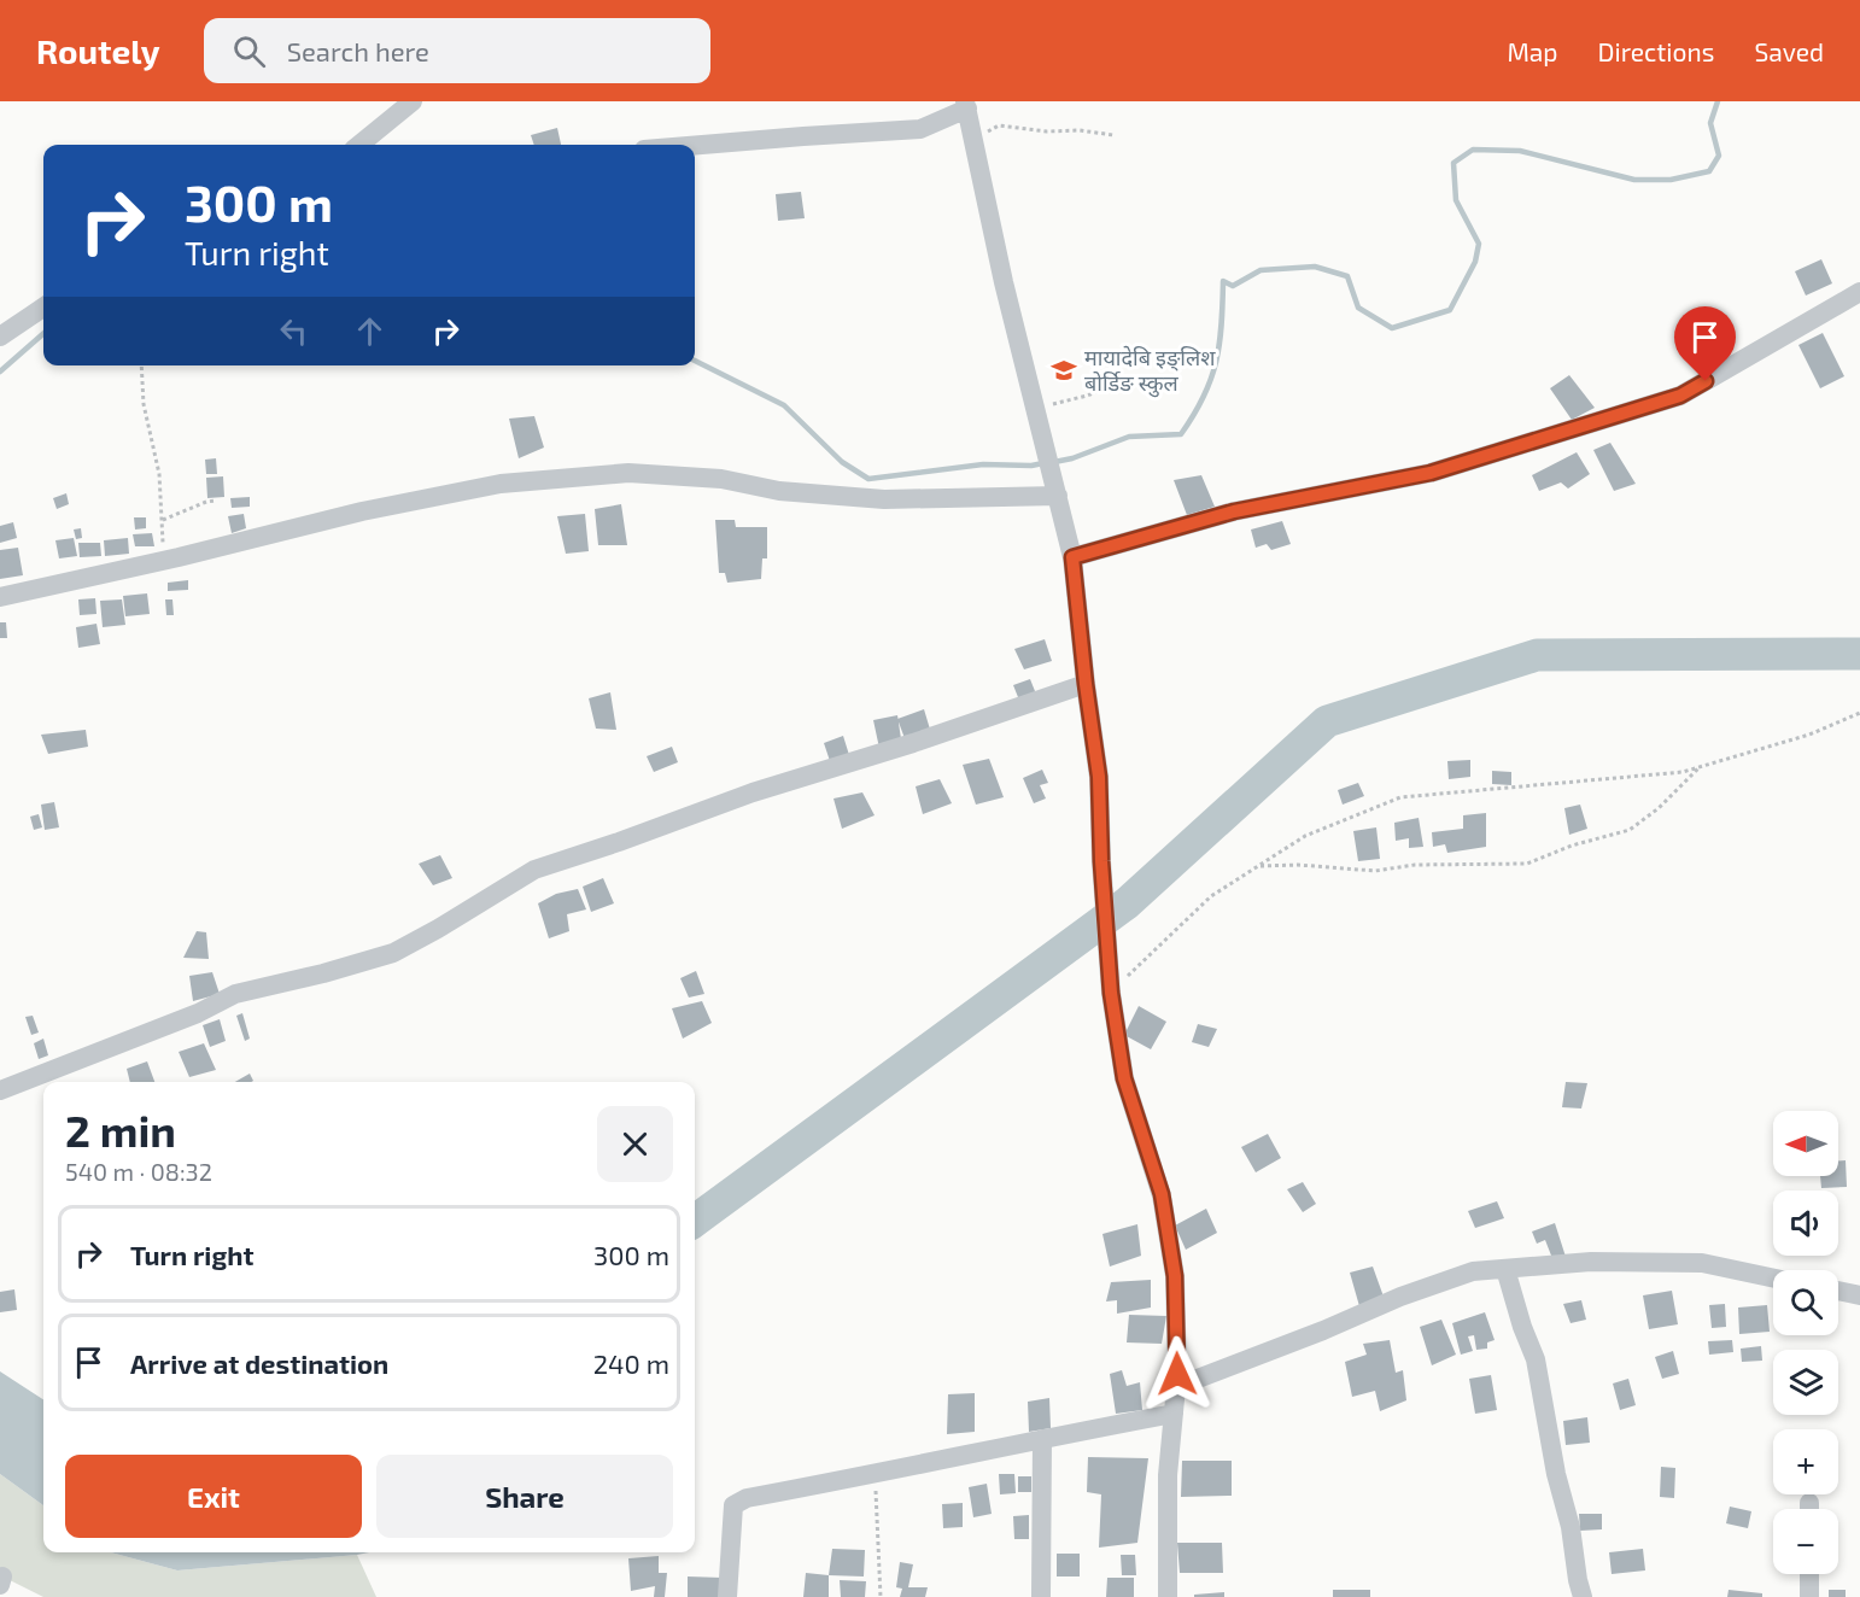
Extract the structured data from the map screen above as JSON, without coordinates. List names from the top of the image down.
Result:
{
  "places": {
    "school or university": ["मायादेबि इङ्लिश बोर्डिङ स्कुल"]
  },
  "north": "left",
  "page": {
    "header": "Routely",
    "search": "Search here",
    "nav": ["Map", "Directions", "Saved"],
    "turn": ["300 m", "Turn right"],
    "heading": ["2 min", "540 m · 08:32"],
    "map_buttons": ["+", "−"],
    "list": [
      {
        "name": "Turn right",
        "value": "300 m"
      },
      {
        "name": "Arrive at destination",
        "value": "240 m"
      }
    ],
    "buttons": ["Exit", "Share"]
  }
}
